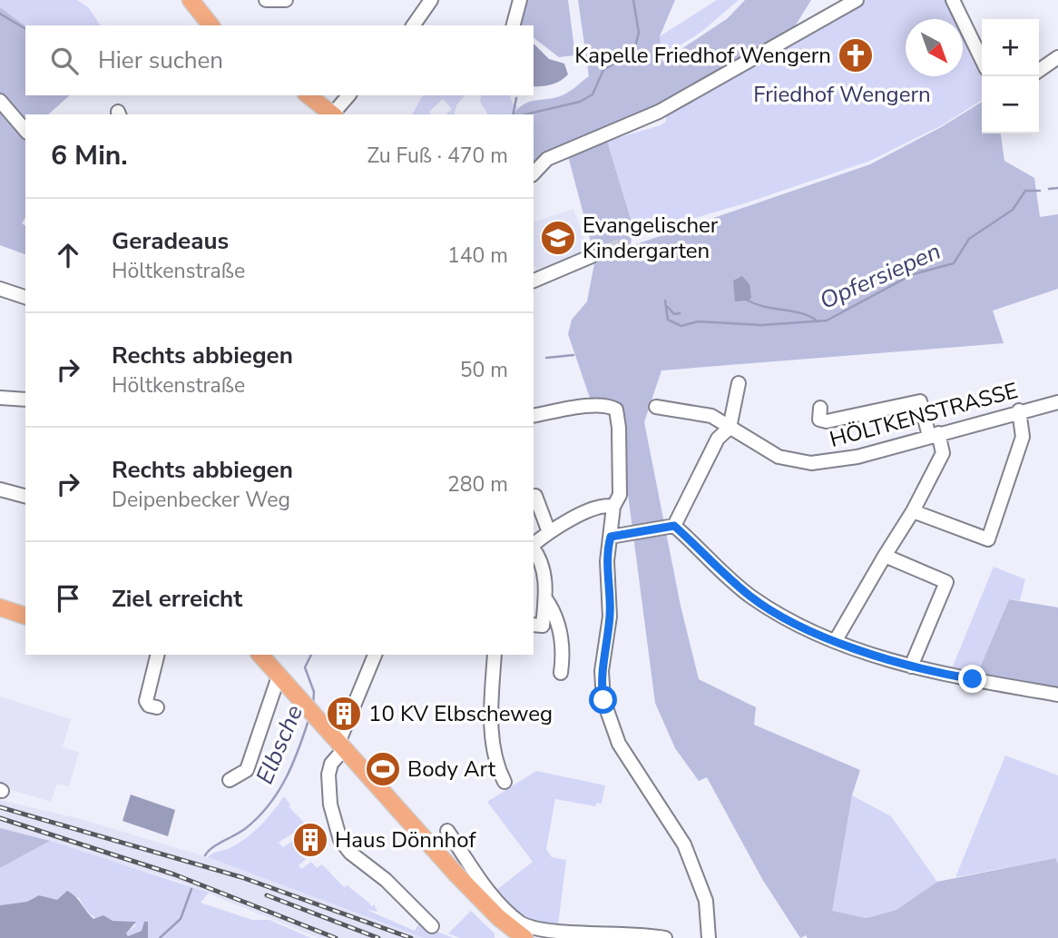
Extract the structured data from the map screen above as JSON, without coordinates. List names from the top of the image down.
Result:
{
  "streets": {
    "street": ["HÖLTKENSTRASSE"]
  },
  "water": ["Opfersiepen", "Elbsche"],
  "parks": ["Friedhof Wengern"],
  "places": {
    "church": ["Kapelle Friedhof Wengern"],
    "school or university": ["Evangelischer Kindergarten"],
    "building": ["10 KV Elbscheweg", "Haus Dönnhof"],
    "sports": ["Body Art"]
  },
  "north": "bottom right",
  "page": {
    "map_buttons": ["+", "−"],
    "search": "Hier suchen",
    "heading": ["6 Min.", "Zu Fuß · 470 m"],
    "list": [
      ["Geradeaus", "Höltkenstraße", "140 m"],
      ["Rechts abbiegen", "Höltkenstraße", "50 m"],
      ["Rechts abbiegen", "Deipenbecker Weg", "280 m"],
      "Ziel erreicht"
    ]
  }
}
